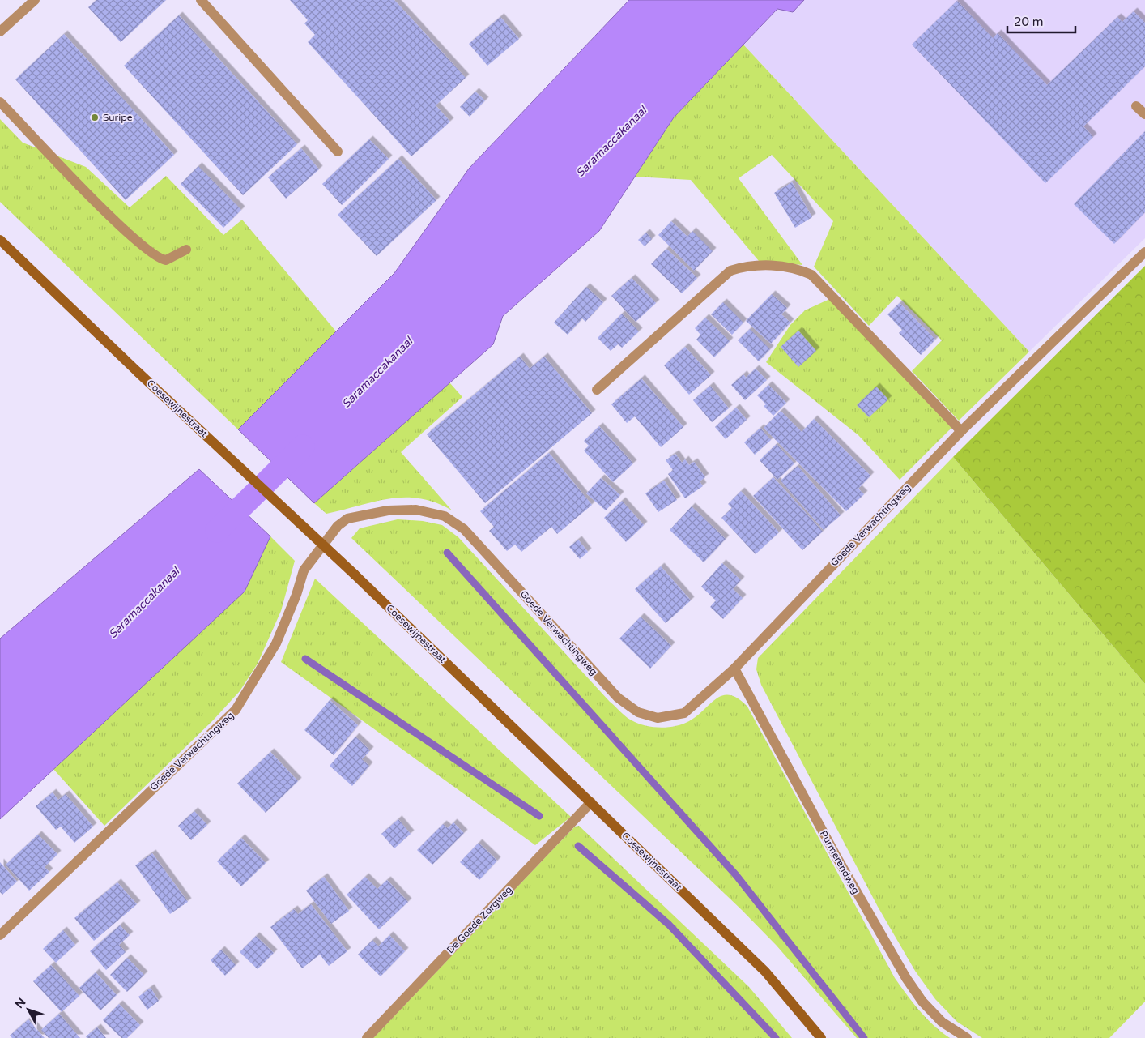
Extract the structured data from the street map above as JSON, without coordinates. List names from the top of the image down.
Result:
{
  "streets": {
    "main road": ["Coesewijnestraat"],
    "street": ["Goede Verwachtingweg", "Purmerendweg", "De Goede Zorgweg"]
  },
  "crossings": [
    ["Coesewijnestraat", "De Goede Zorgweg"],
    ["Goede Verwachtingweg", "Purmerendweg"]
  ],
  "water": ["Saramaccakanaal"],
  "places": ["Suripe"],
  "scale_bar": "20 m",
  "north": "top left"
}
